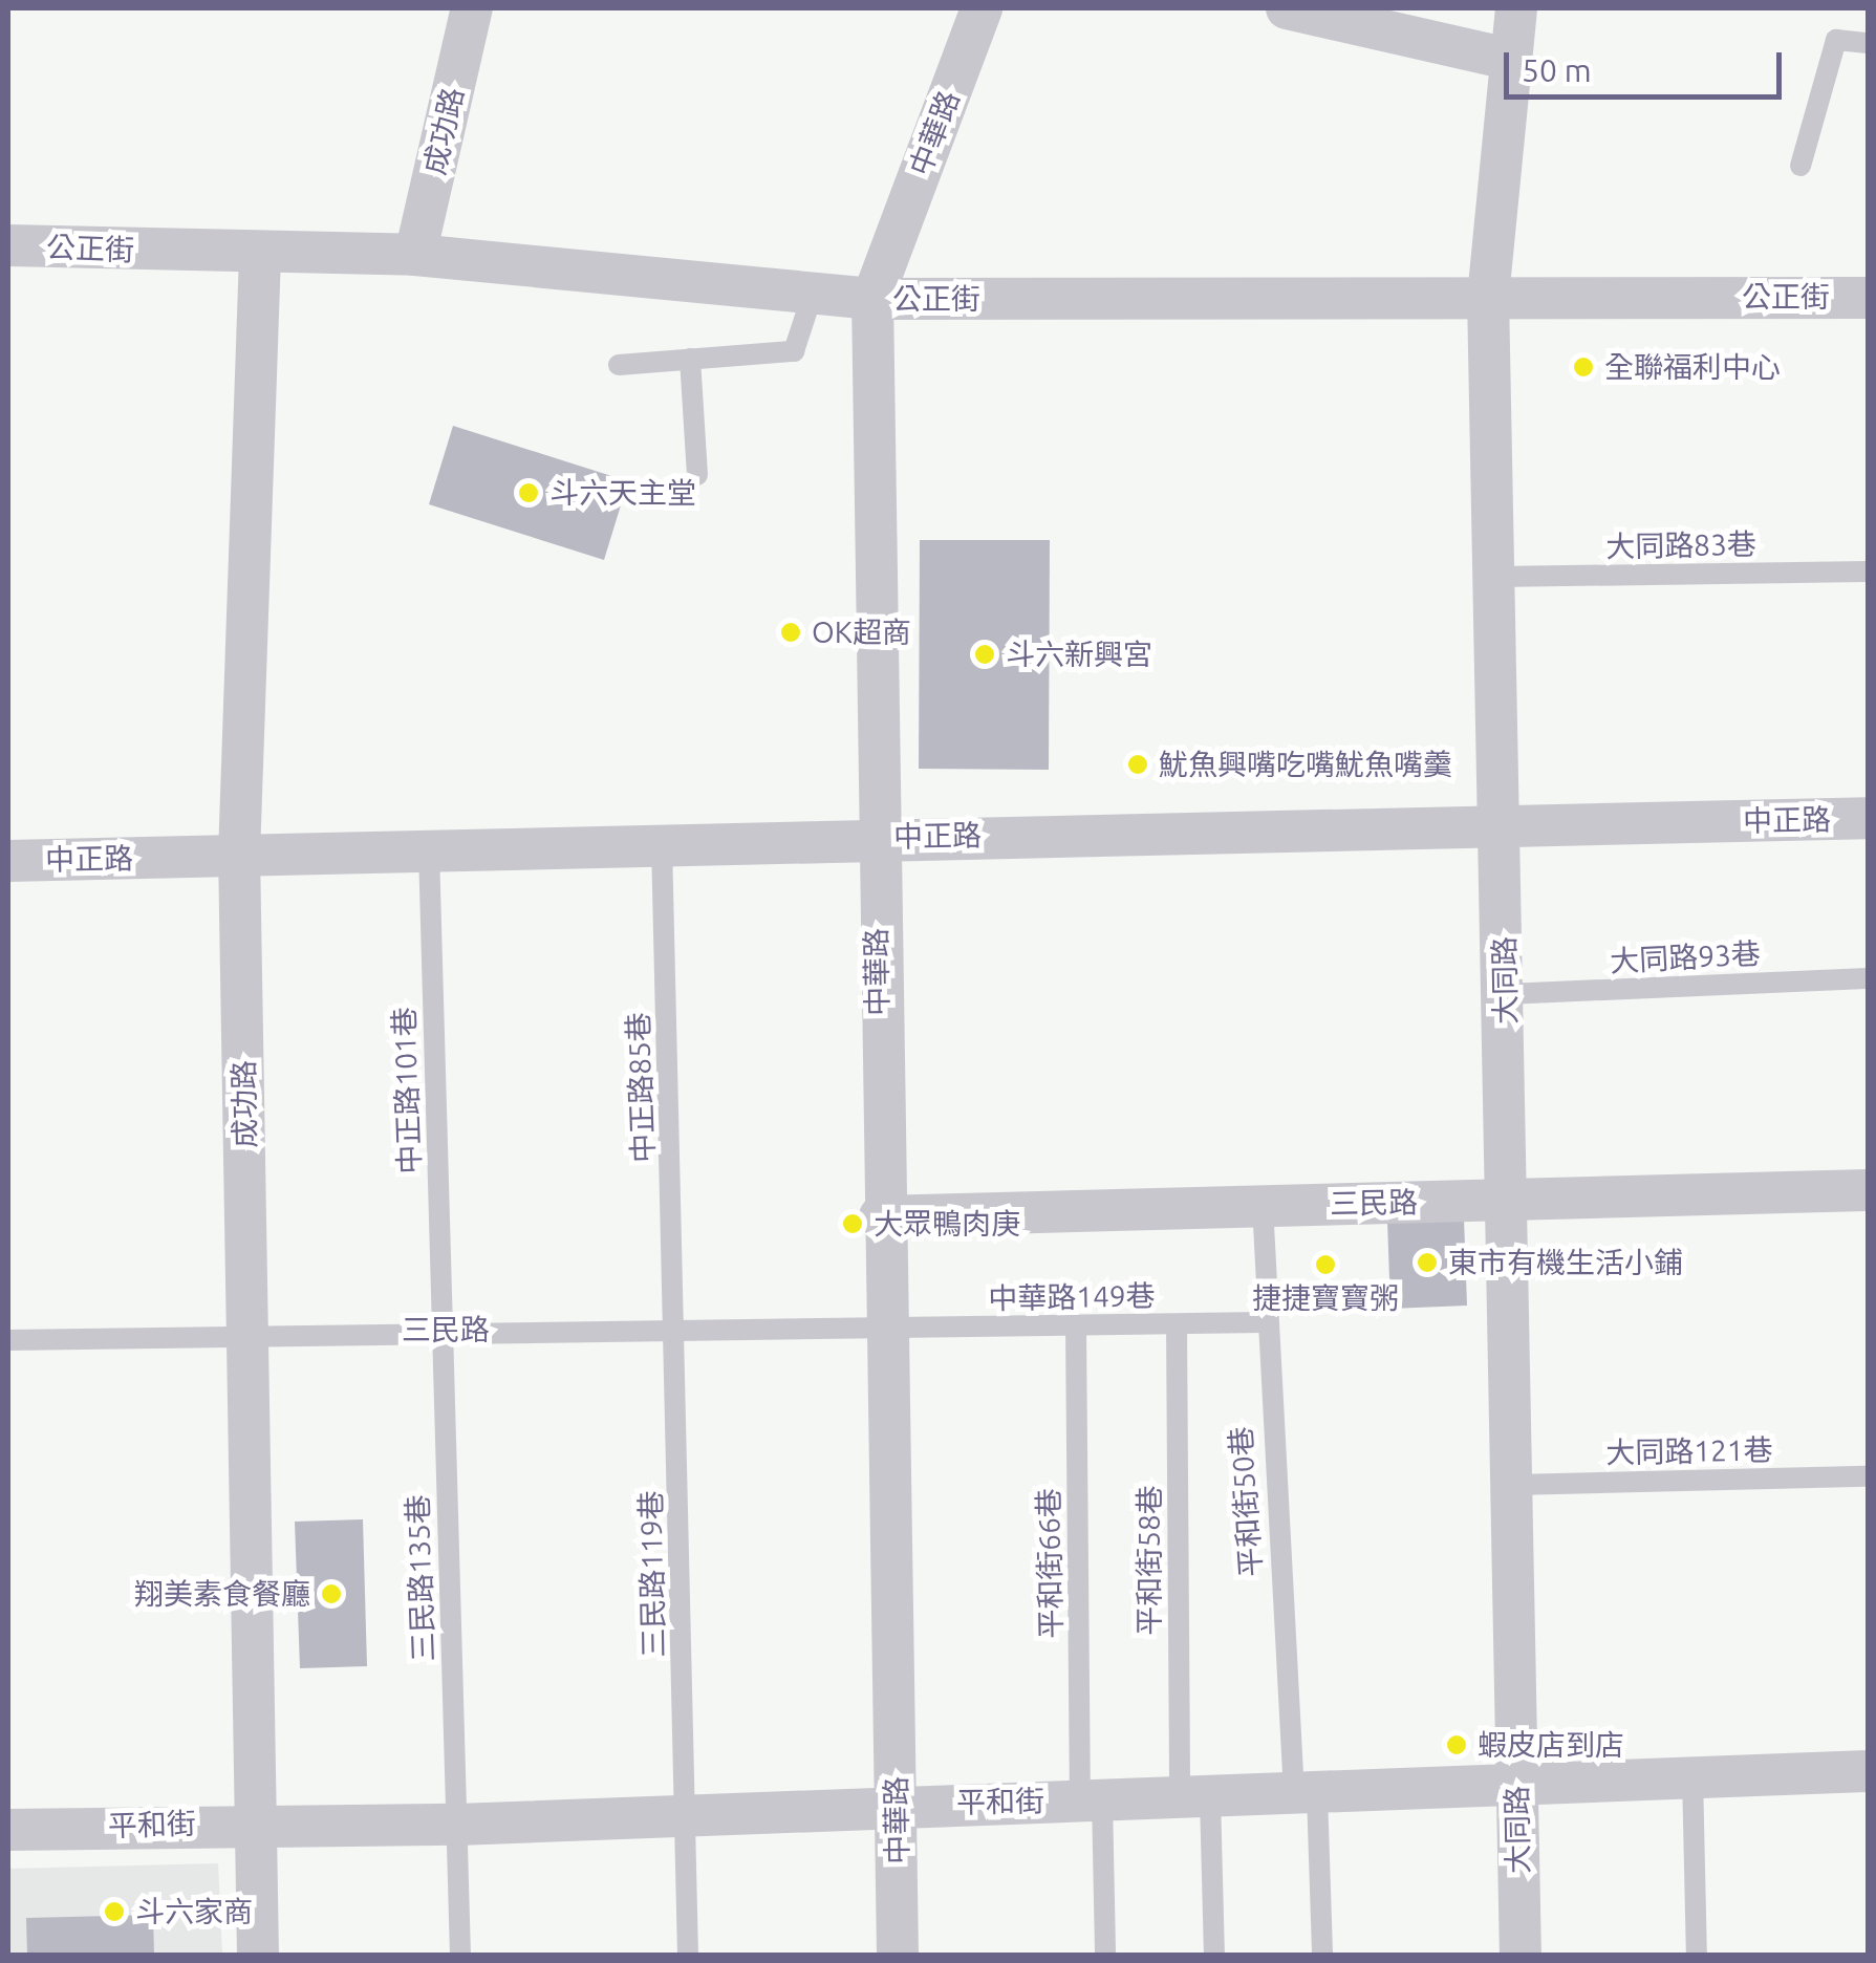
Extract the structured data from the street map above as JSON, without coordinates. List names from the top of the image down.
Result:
{
  "streets": {
    "street": [
      "成功路",
      "中華路",
      "公正街",
      "中正路",
      "大同路",
      "三民路",
      "平和街"
    ],
    "lane": [
      "大同路83巷",
      "大同路93巷",
      "中正路85巷",
      "中正路101巷",
      "中華路149巷",
      "大同路121巷",
      "平和街50巷",
      "平和街58巷",
      "平和街66巷",
      "三民路119巷",
      "三民路135巷"
    ]
  },
  "crossings": [
    ["成功路", "公正街"],
    ["成功路", "中正路"],
    ["成功路", "三民路"],
    ["成功路", "平和街"],
    ["中華路", "公正街"],
    ["中華路", "中正路"],
    ["中華路", "三民路"],
    ["中華路", "中華路149巷"],
    ["中華路", "平和街"],
    ["公正街", "大同路"],
    ["大同路83巷", "大同路"],
    ["中正路", "大同路"],
    ["中正路", "中正路85巷"],
    ["中正路", "中正路101巷"],
    ["大同路93巷", "大同路"],
    ["大同路", "三民路"],
    ["大同路", "大同路121巷"],
    ["大同路", "平和街"],
    ["中正路85巷", "三民路"],
    ["中正路85巷", "三民路119巷"],
    ["中正路101巷", "三民路"],
    ["中正路101巷", "三民路135巷"],
    ["三民路", "中華路149巷"],
    ["三民路", "平和街50巷"],
    ["三民路", "三民路119巷"],
    ["三民路", "三民路135巷"],
    ["中華路149巷", "平和街50巷"],
    ["中華路149巷", "平和街58巷"],
    ["中華路149巷", "平和街66巷"],
    ["平和街50巷", "平和街"],
    ["平和街58巷", "平和街"],
    ["平和街66巷", "平和街"],
    ["三民路119巷", "平和街"],
    ["三民路135巷", "平和街"]
  ],
  "places": [
    "全聯福利中心",
    "斗六天主堂",
    "OK超商",
    "斗六新興宮",
    "魷魚興嘴吃嘴魷魚嘴羹",
    "大眾鴨肉庚",
    "東市有機生活小鋪",
    "捷捷寶寶粥",
    "翔美素食餐廳",
    "蝦皮店到店",
    "斗六家商"
  ],
  "scale_bar": "50 m"
}
